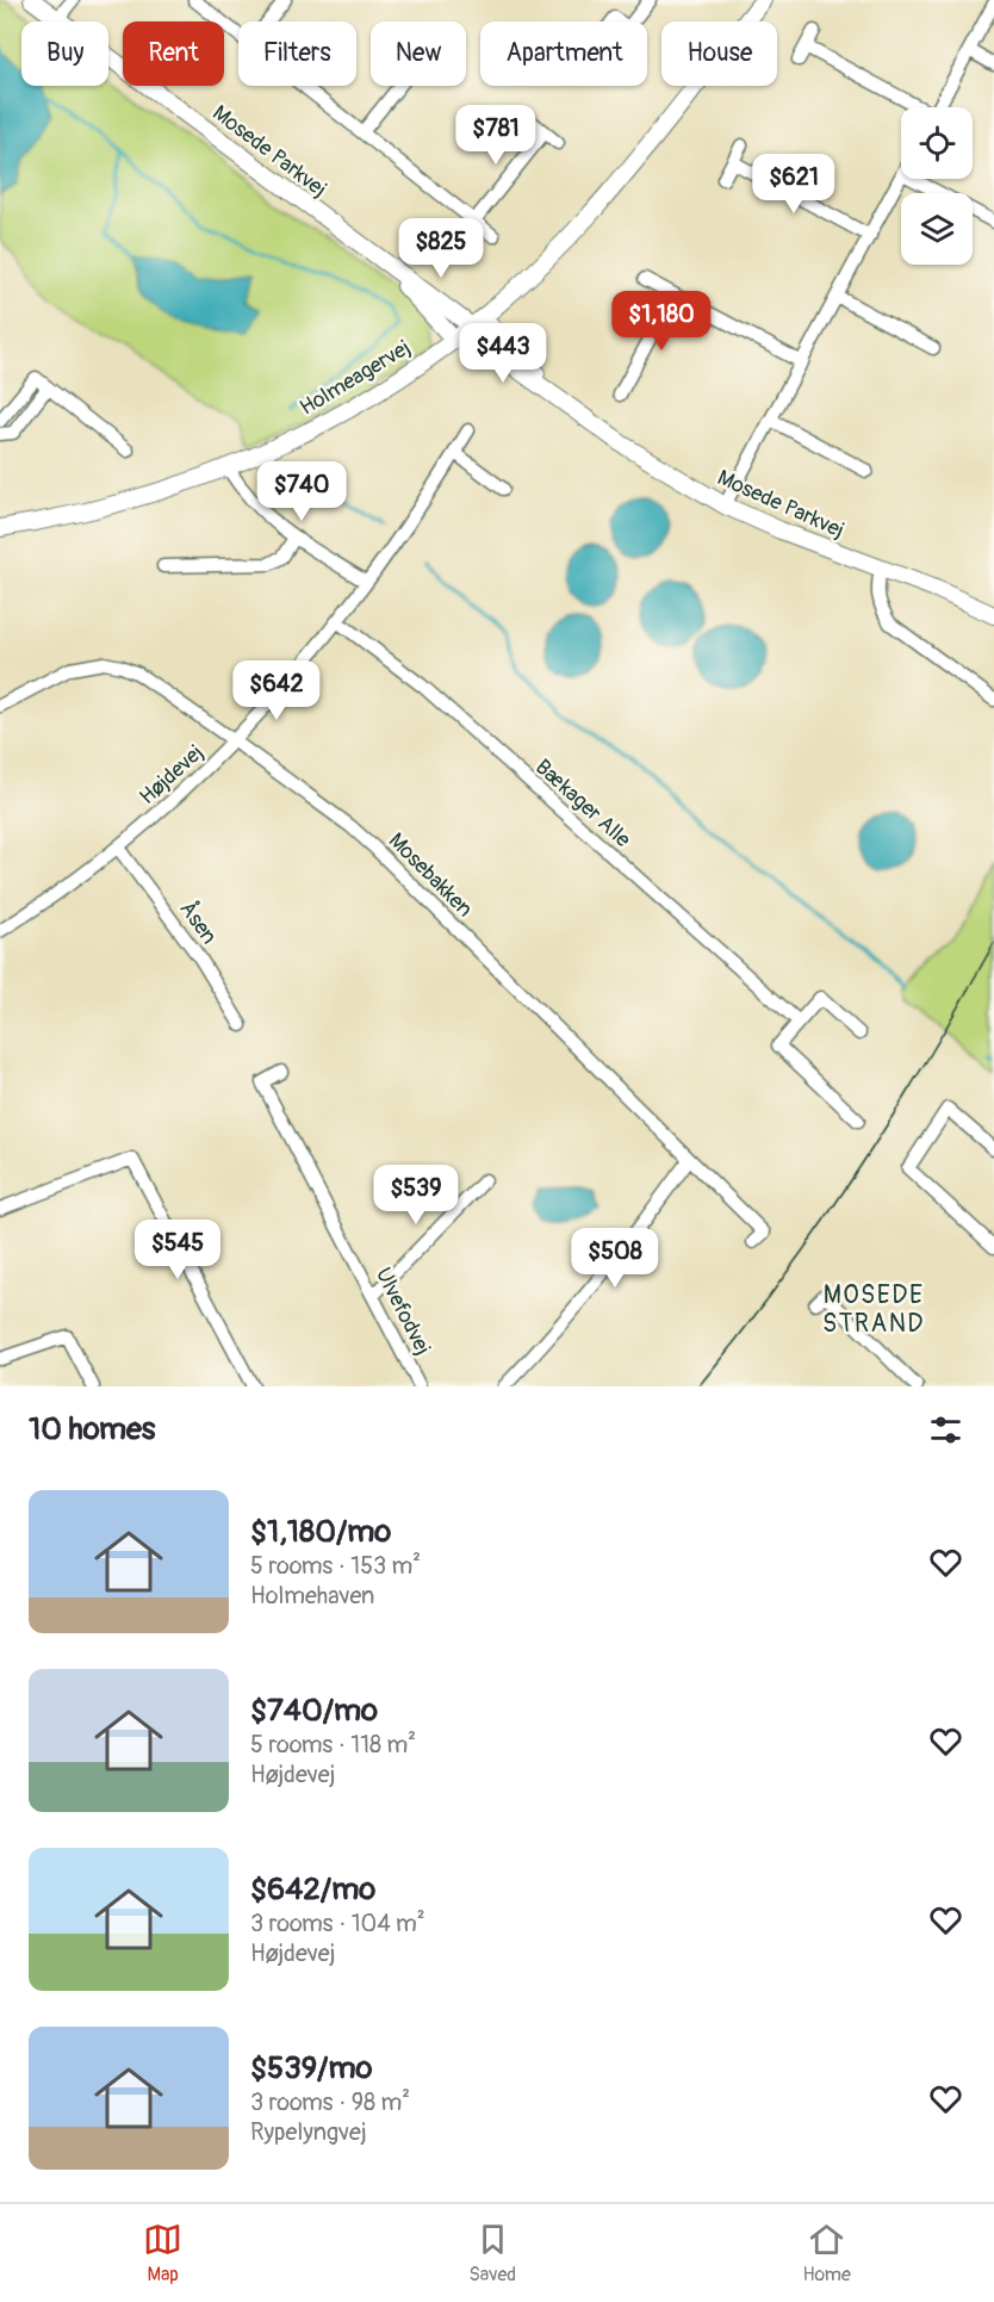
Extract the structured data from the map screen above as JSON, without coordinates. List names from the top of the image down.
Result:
{
  "streets": {
    "street": [
      "Mosede Parkvej",
      "Holmeagervej",
      "Højdevej",
      "Bækager Alle",
      "Mosebakken",
      "Åsen",
      "Ulvefodvej"
    ]
  },
  "crossings": [
    ["Mosede Parkvej", "Holmeagervej"],
    ["Højdevej", "Bækager Alle"],
    ["Højdevej", "Mosebakken"],
    ["Højdevej", "Åsen"]
  ],
  "districts": ["MOSEDE STRAND"],
  "page": {
    "chip": [
      "Buy",
      "Rent",
      "Filters",
      "New",
      "Apartment",
      "House"
    ],
    "price": [
      "$781",
      "$621",
      "$825",
      "$1,180",
      "$443",
      "$740",
      "$642",
      "$539",
      "$545",
      "$508"
    ],
    "heading": "10 homes",
    "list": [
      {
        "name": "$1,180/mo",
        "note": "5 rooms · 153 m² · Holmehaven"
      },
      {
        "name": "$740/mo",
        "note": "5 rooms · 118 m² · Højdevej"
      },
      {
        "name": "$642/mo",
        "note": "3 rooms · 104 m² · Højdevej"
      },
      {
        "name": "$539/mo",
        "note": "3 rooms · 98 m² · Rypelyngvej"
      }
    ],
    "tabs": ["Map", "Saved", "Home"]
  }
}
